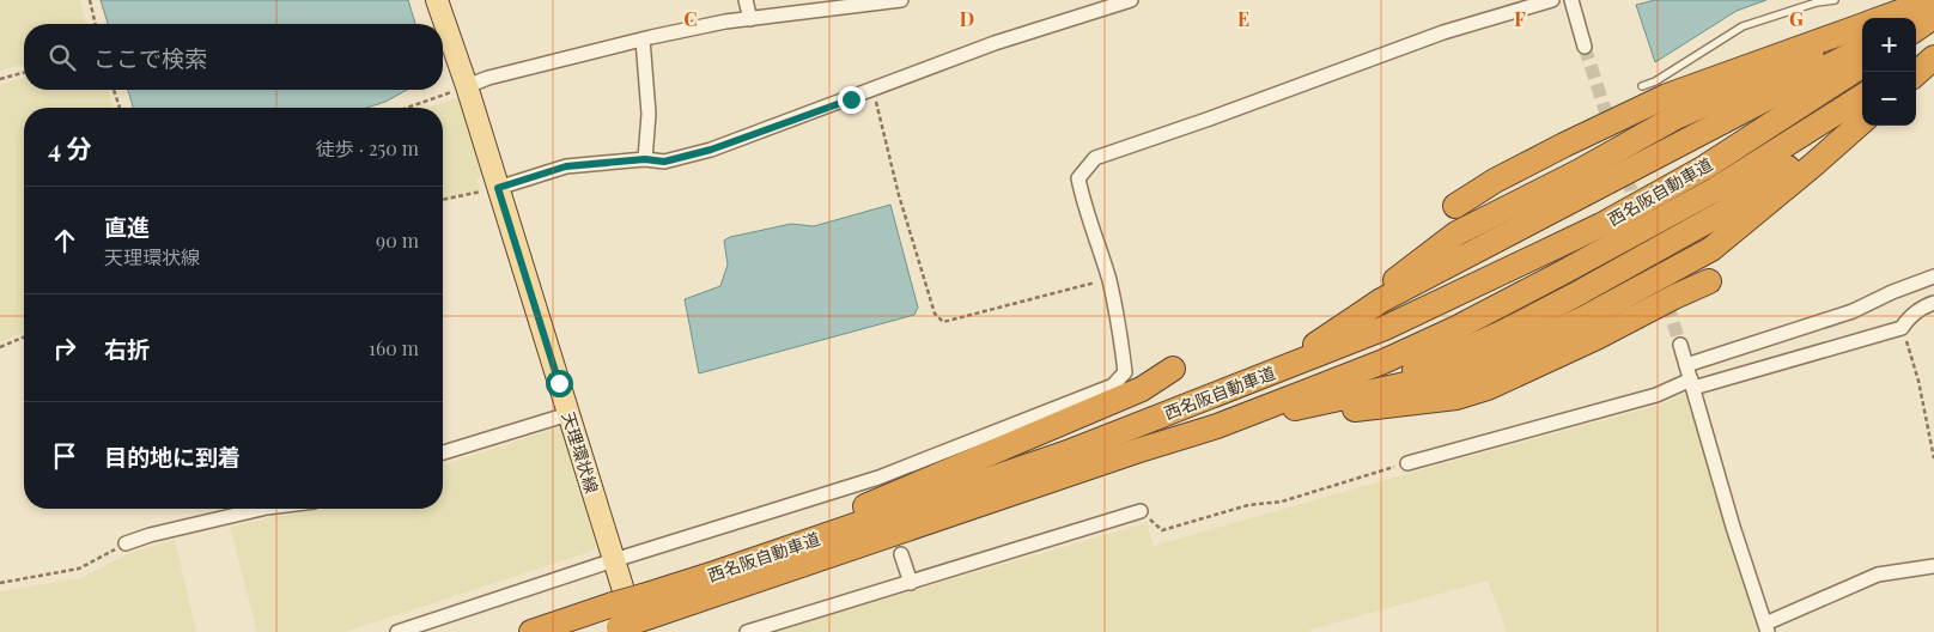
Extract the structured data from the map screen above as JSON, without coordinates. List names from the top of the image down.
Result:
{
  "streets": {
    "highway": ["西名阪自動車道"],
    "main road": ["天理環状線"]
  },
  "crossings": [
    ["西名阪自動車道", "天理環状線"]
  ],
  "page": {
    "map_buttons": ["+", "−"],
    "search": "ここで検索",
    "heading": ["4 分", "徒歩 · 250 m"],
    "list": [
      ["直進", "天理環状線", "90 m"],
      ["右折", "160 m"],
      "目的地に到着"
    ]
  },
  "grid": {
    "columns": [
      "C",
      "D",
      "E",
      "F",
      "G"
    ]
  }
}
